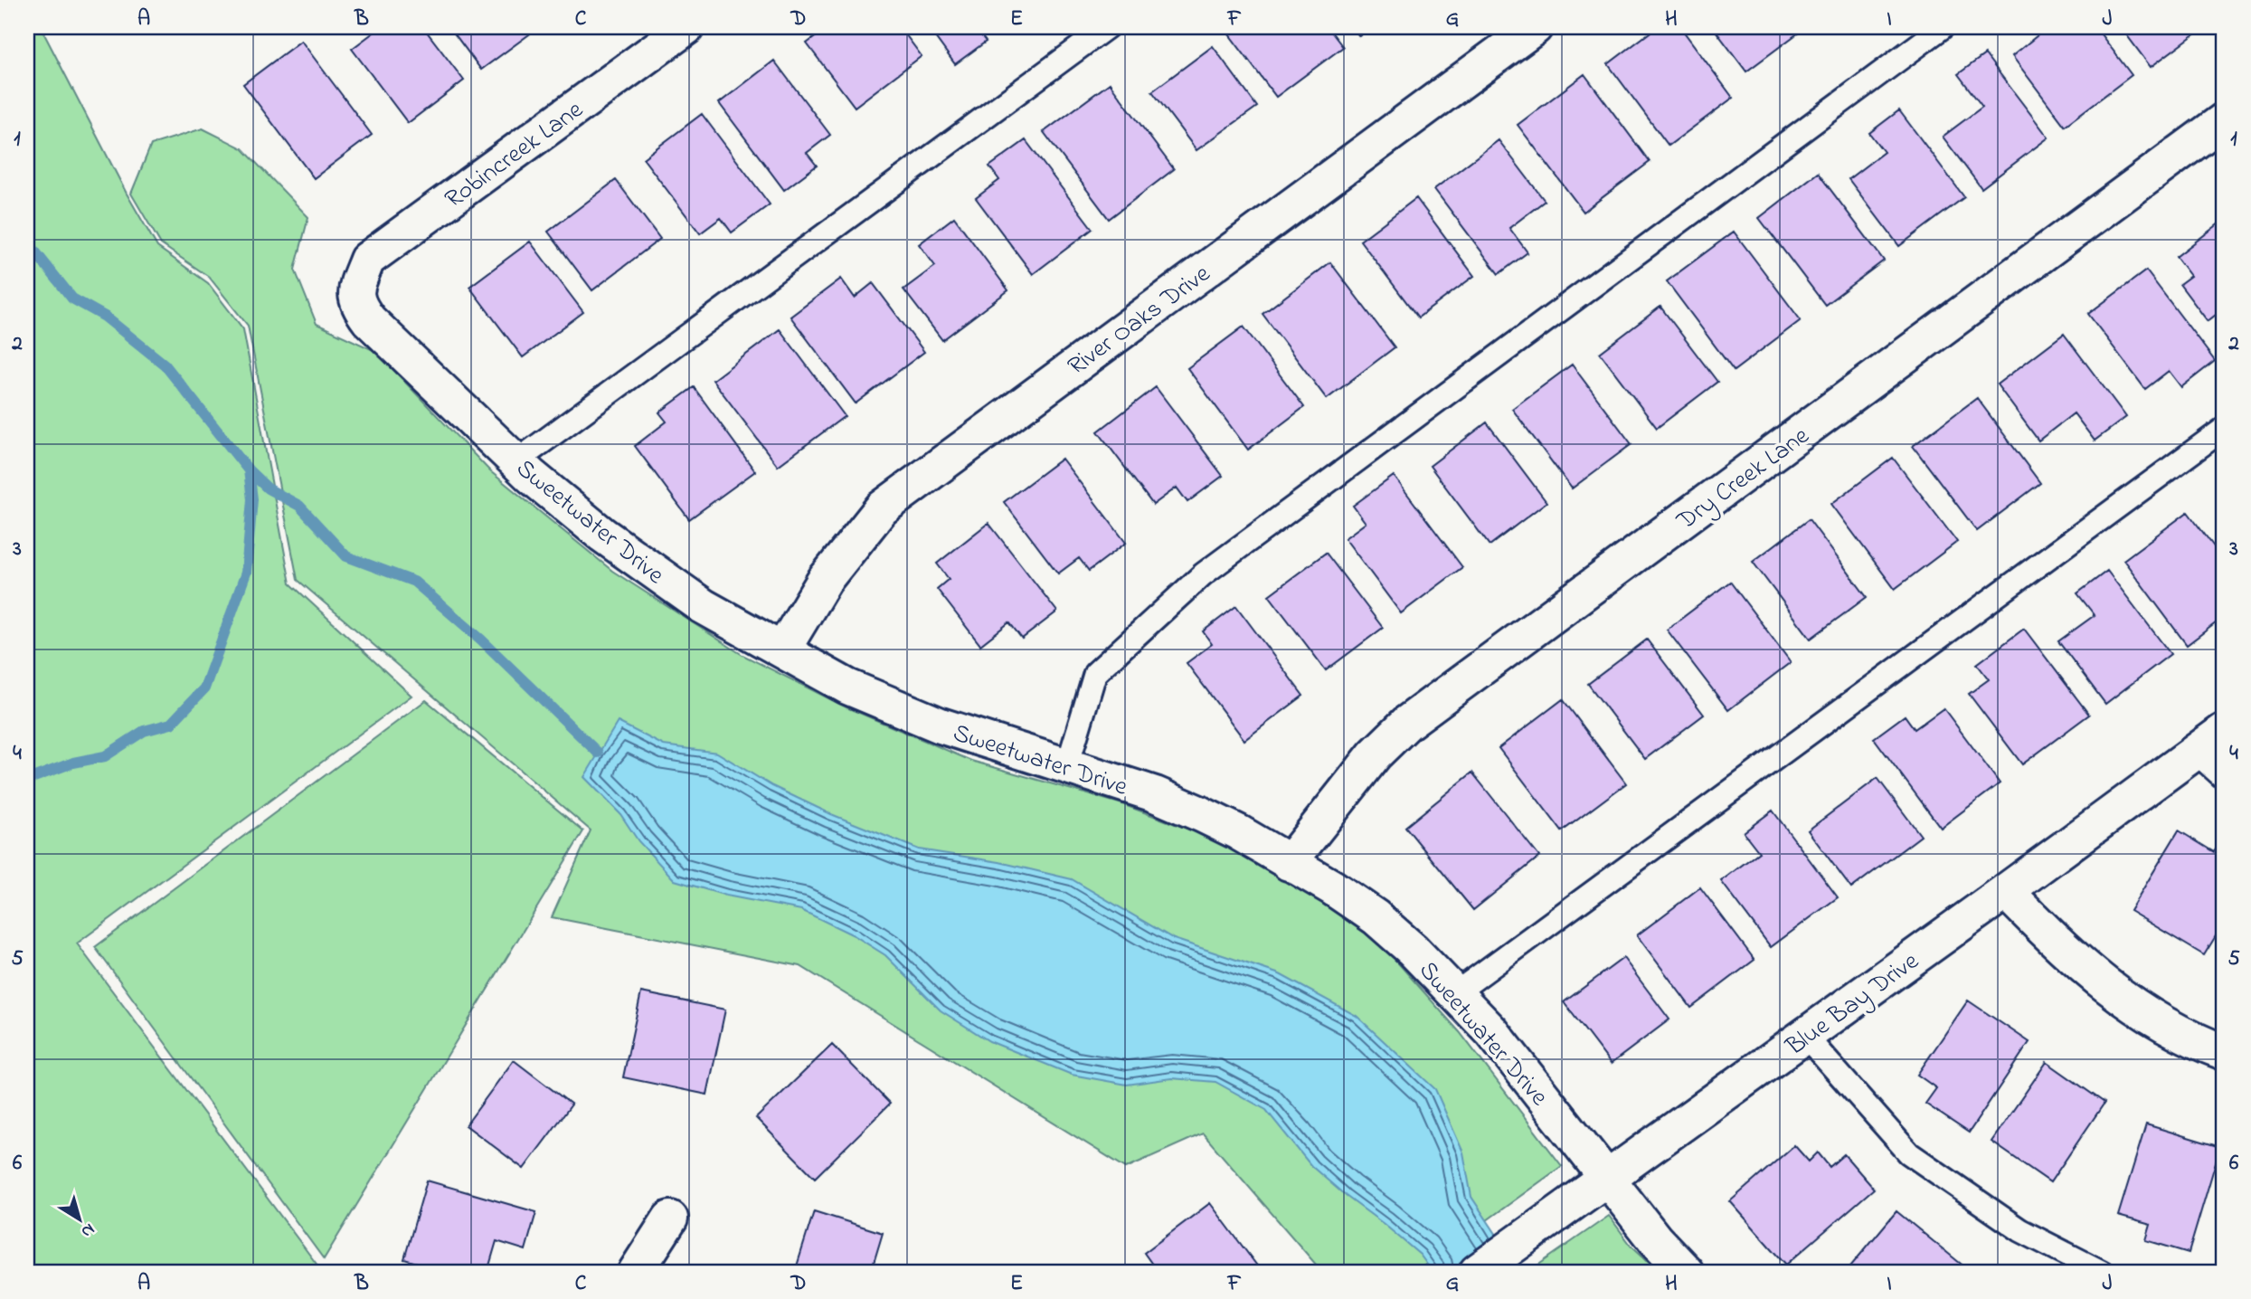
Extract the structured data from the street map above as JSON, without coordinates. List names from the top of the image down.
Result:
{
  "streets": {
    "street": [
      "Robincreek Lane",
      "River Oaks Drive",
      "Dry Creek Lane",
      "Sweetwater Drive",
      "Blue Bay Drive"
    ]
  },
  "crossings": [
    ["Robincreek Lane", "Sweetwater Drive"],
    ["River Oaks Drive", "Sweetwater Drive"],
    ["Dry Creek Lane", "Sweetwater Drive"],
    ["Sweetwater Drive", "Blue Bay Drive"]
  ],
  "north": "bottom right",
  "grid": {
    "columns": [
      "A",
      "B",
      "C",
      "D",
      "E",
      "F",
      "G",
      "H",
      "I",
      "J"
    ],
    "rows": [
      "1",
      "2",
      "3",
      "4",
      "5",
      "6"
    ]
  }
}
